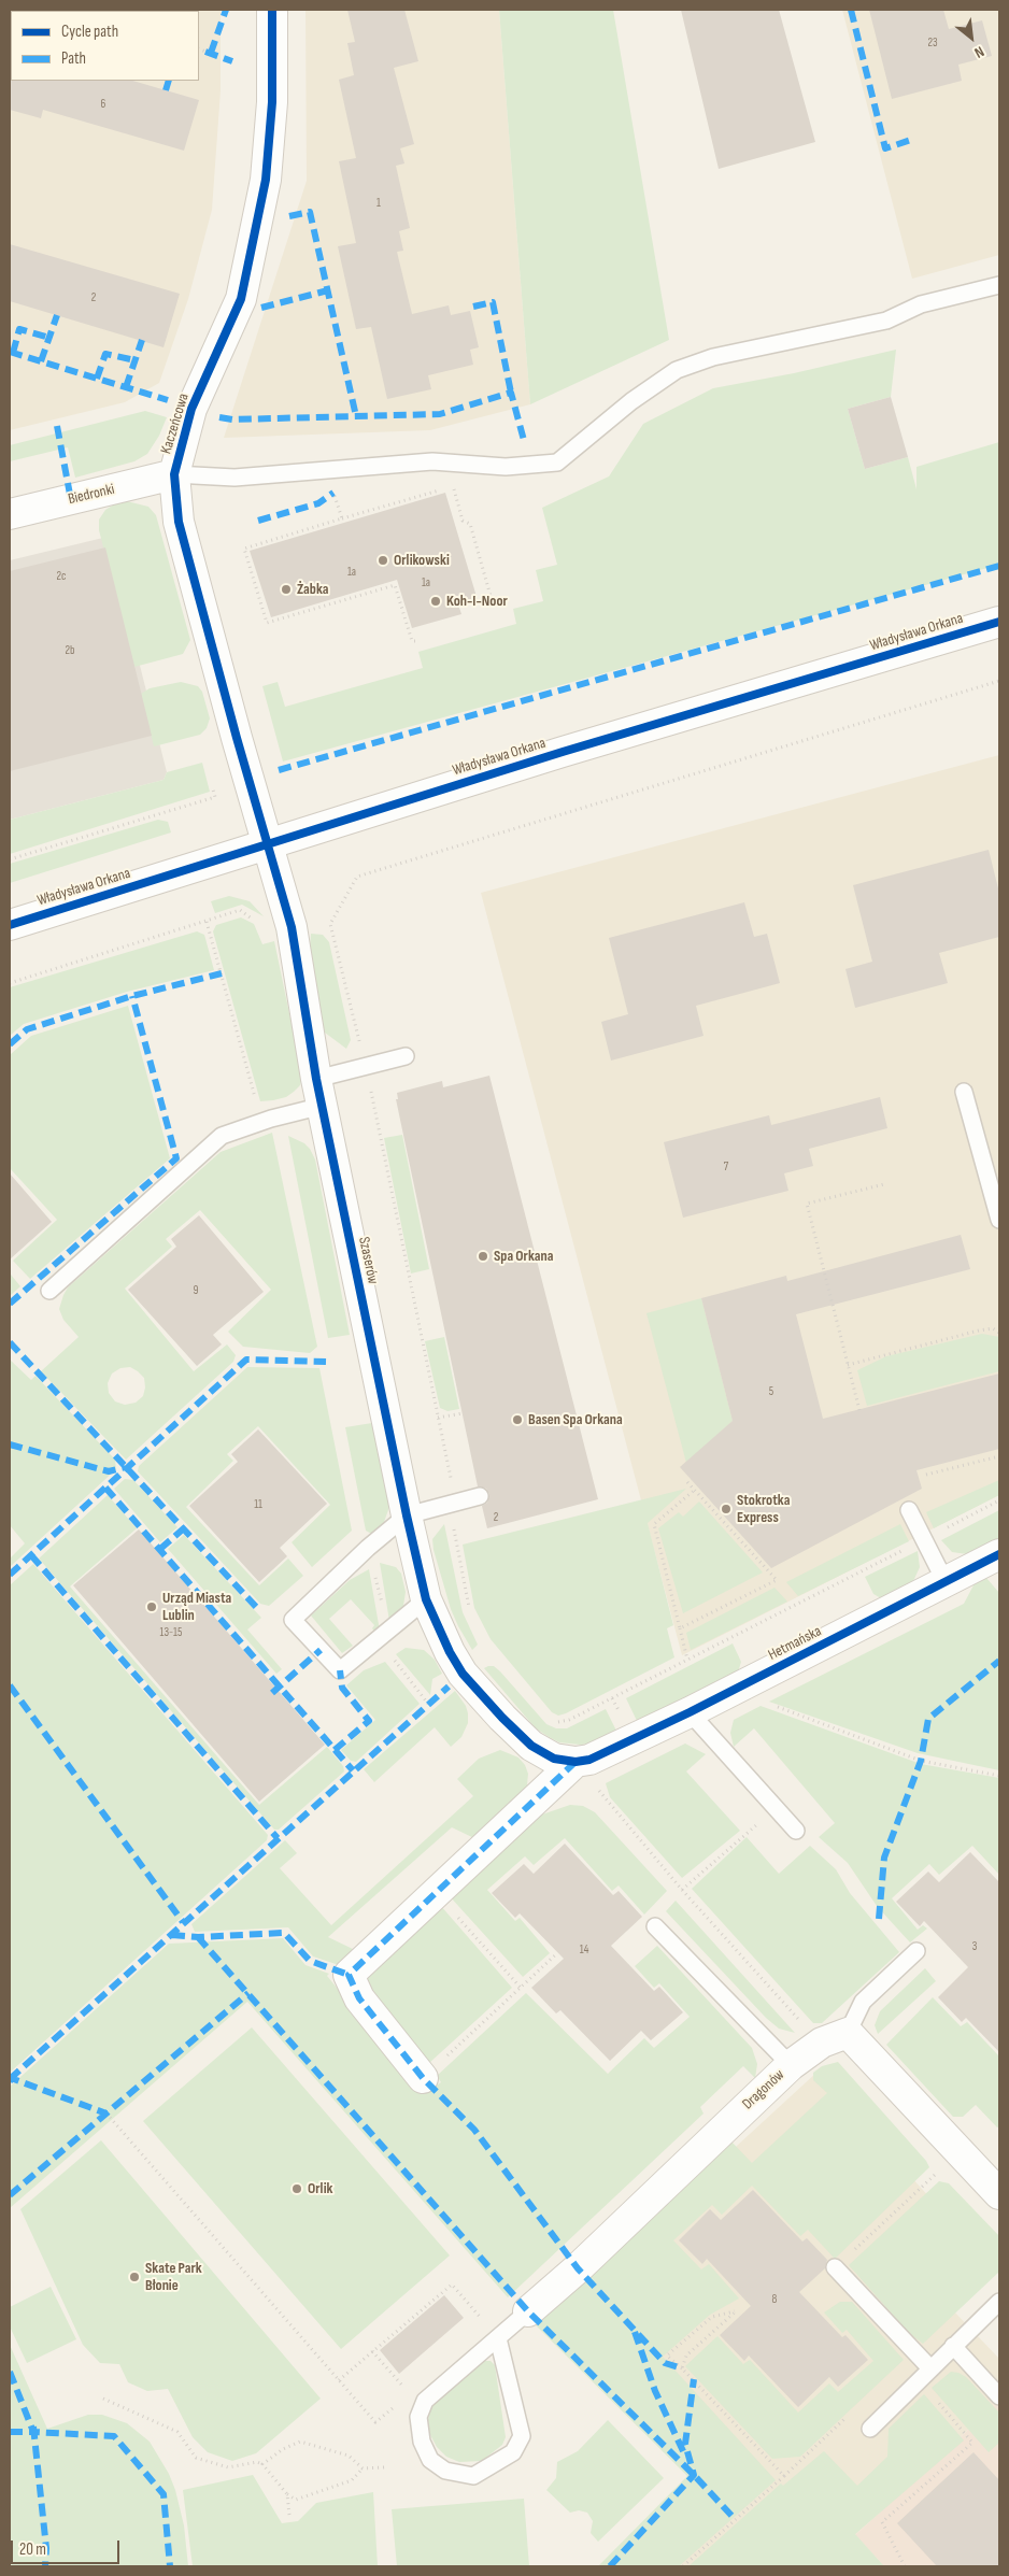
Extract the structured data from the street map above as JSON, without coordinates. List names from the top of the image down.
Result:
{
  "streets": {
    "street": [
      "Kaczeńcowa",
      "Biedronki",
      "Władysława Orkana",
      "Szaserów",
      "Hetmańska",
      "Dragonów"
    ]
  },
  "crossings": [
    ["Kaczeńcowa", "Biedronki"],
    ["Kaczeńcowa", "Władysława Orkana"],
    ["Kaczeńcowa", "Szaserów"],
    ["Władysława Orkana", "Szaserów"],
    ["Szaserów", "Hetmańska"]
  ],
  "places": [
    "Orlikowski",
    "Żabka",
    "Koh-I-Noor",
    "Spa Orkana",
    "Basen Spa Orkana",
    "Stokrotka Express",
    "Urząd Miasta Lublin",
    "Orlik",
    "Skate Park Błonie"
  ],
  "house_numbers": [
    "23",
    "6",
    "1",
    "2",
    "1a",
    "2c",
    "1a",
    "2b",
    "7",
    "9",
    "5",
    "11",
    "2",
    "13-15",
    "3",
    "14",
    "8"
  ],
  "legend": ["Cycle path", "Path"],
  "scale_bar": "20 m",
  "north": "bottom right"
}
